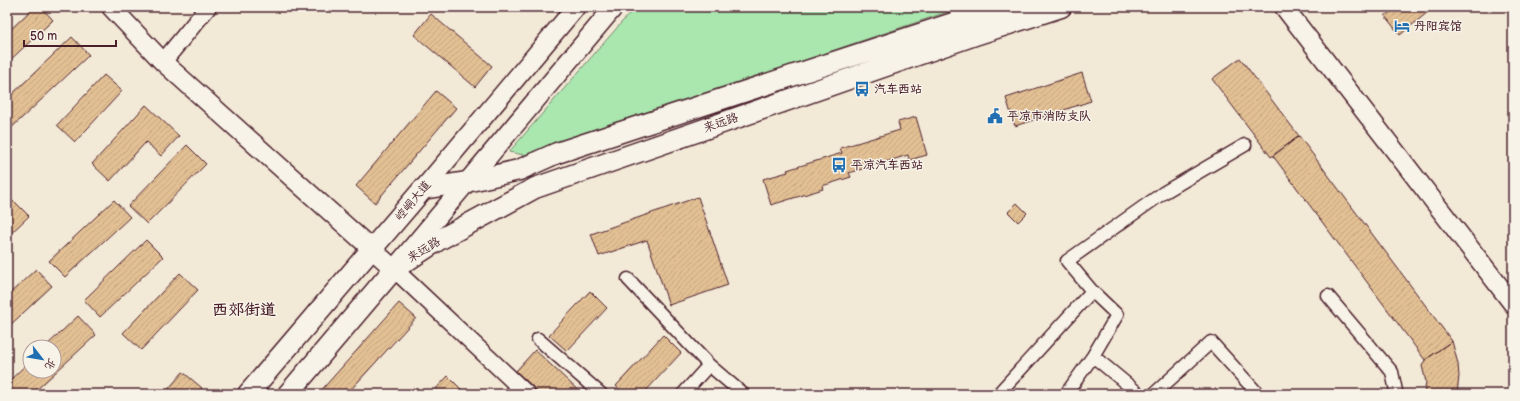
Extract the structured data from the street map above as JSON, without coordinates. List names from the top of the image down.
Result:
{
  "streets": {
    "main road": ["来远路", "崆峒大道"]
  },
  "crossings": [
    ["来远路", "崆峒大道"]
  ],
  "districts": ["西郊街道"],
  "places": {
    "hotel": ["丹阳宾馆"],
    "bus stop": ["汽车西站", "平凉汽车西站"],
    "public building": ["平凉市消防支队"]
  },
  "scale_bar": "50 m",
  "north": "bottom right"
}
